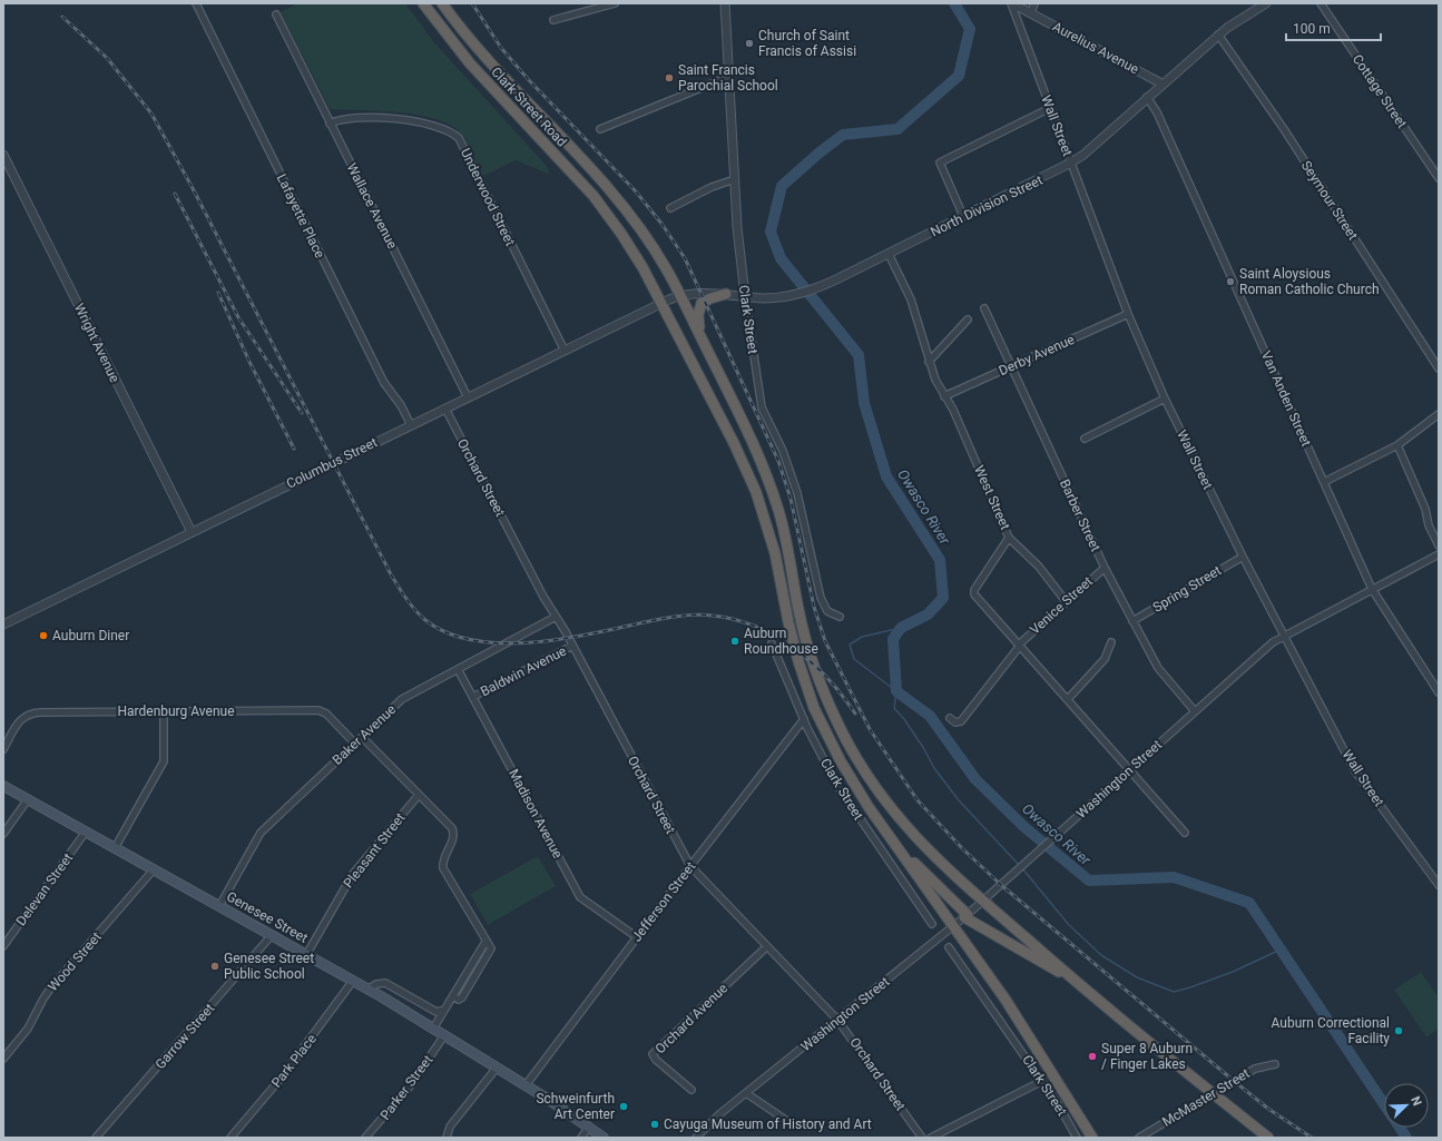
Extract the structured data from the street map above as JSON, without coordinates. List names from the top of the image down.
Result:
{
  "streets": {
    "highway": ["Clark Street Road"],
    "main road": ["Genesee Street"],
    "street": [
      "Aurelius Avenue",
      "Cottage Street",
      "Wall Street",
      "Underwood Street",
      "Seymour Street",
      "Wallace Avenue",
      "North Division Street",
      "Lafayette Place",
      "Clark Street",
      "Wright Avenue",
      "Derby Avenue",
      "Van Anden Street",
      "Columbus Street",
      "Orchard Street",
      "West Street",
      "Barber Street",
      "Spring Street",
      "Venice Street",
      "Baldwin Avenue",
      "Hardenburg Avenue",
      "Baker Avenue",
      "Washington Street",
      "Madison Avenue",
      "Pleasant Street",
      "Delevan Street",
      "Jefferson Street",
      "Wood Street",
      "Orchard Avenue",
      "Garrow Street",
      "Park Place",
      "Parker Street",
      "McMaster Street"
    ]
  },
  "crossings": [
    ["Aurelius Avenue", "Wall Street"],
    ["Aurelius Avenue", "North Division Street"],
    ["Clark Street Road", "North Division Street"],
    ["Clark Street Road", "Columbus Street"],
    ["Wall Street", "North Division Street"],
    ["Wall Street", "Derby Avenue"],
    ["Wall Street", "Spring Street"],
    ["Wall Street", "Washington Street"],
    ["Underwood Street", "Wallace Avenue"],
    ["Underwood Street", "Columbus Street"],
    ["Seymour Street", "North Division Street"],
    ["Wallace Avenue", "Columbus Street"],
    ["North Division Street", "Clark Street"],
    ["North Division Street", "Van Anden Street"],
    ["North Division Street", "Columbus Street"],
    ["North Division Street", "West Street"],
    ["Lafayette Place", "Columbus Street"],
    ["Clark Street", "Jefferson Street"],
    ["Wright Avenue", "Columbus Street"],
    ["Derby Avenue", "West Street"],
    ["Derby Avenue", "Barber Street"],
    ["Van Anden Street", "Washington Street"],
    ["Columbus Street", "Orchard Street"],
    ["Orchard Street", "Baldwin Avenue"],
    ["Orchard Street", "Baker Avenue"],
    ["Orchard Street", "Washington Street"],
    ["Orchard Street", "Jefferson Street"],
    ["Orchard Street", "Orchard Avenue"],
    ["West Street", "Venice Street"],
    ["West Street", "Washington Street"],
    ["Barber Street", "Spring Street"],
    ["Barber Street", "Venice Street"],
    ["Barber Street", "Washington Street"],
    ["Baldwin Avenue", "Madison Avenue"],
    ["Hardenburg Avenue", "Baker Avenue"],
    ["Baker Avenue", "Madison Avenue"],
    ["Baker Avenue", "Genesee Street"],
    ["Madison Avenue", "Jefferson Street"],
    ["Pleasant Street", "Genesee Street"],
    ["Delevan Street", "Genesee Street"],
    ["Jefferson Street", "Genesee Street"],
    ["Genesee Street", "Wood Street"],
    ["Genesee Street", "Garrow Street"],
    ["Genesee Street", "Park Place"],
    ["Genesee Street", "Parker Street"]
  ],
  "water": ["Owasco River"],
  "places": [
    "Church of Saint Francis of Assisi",
    "Saint Francis Parochial School",
    "Saint Aloysious Roman Catholic Church",
    "Auburn Diner",
    "Auburn Roundhouse",
    "Genesee Street Public School",
    "Auburn Correctional Facility",
    "Super 8 Auburn / Finger Lakes",
    "Schweinfurth Art Center",
    "Cayuga Museum of History and Art"
  ],
  "scale_bar": "100 m",
  "north": "top right"
}
